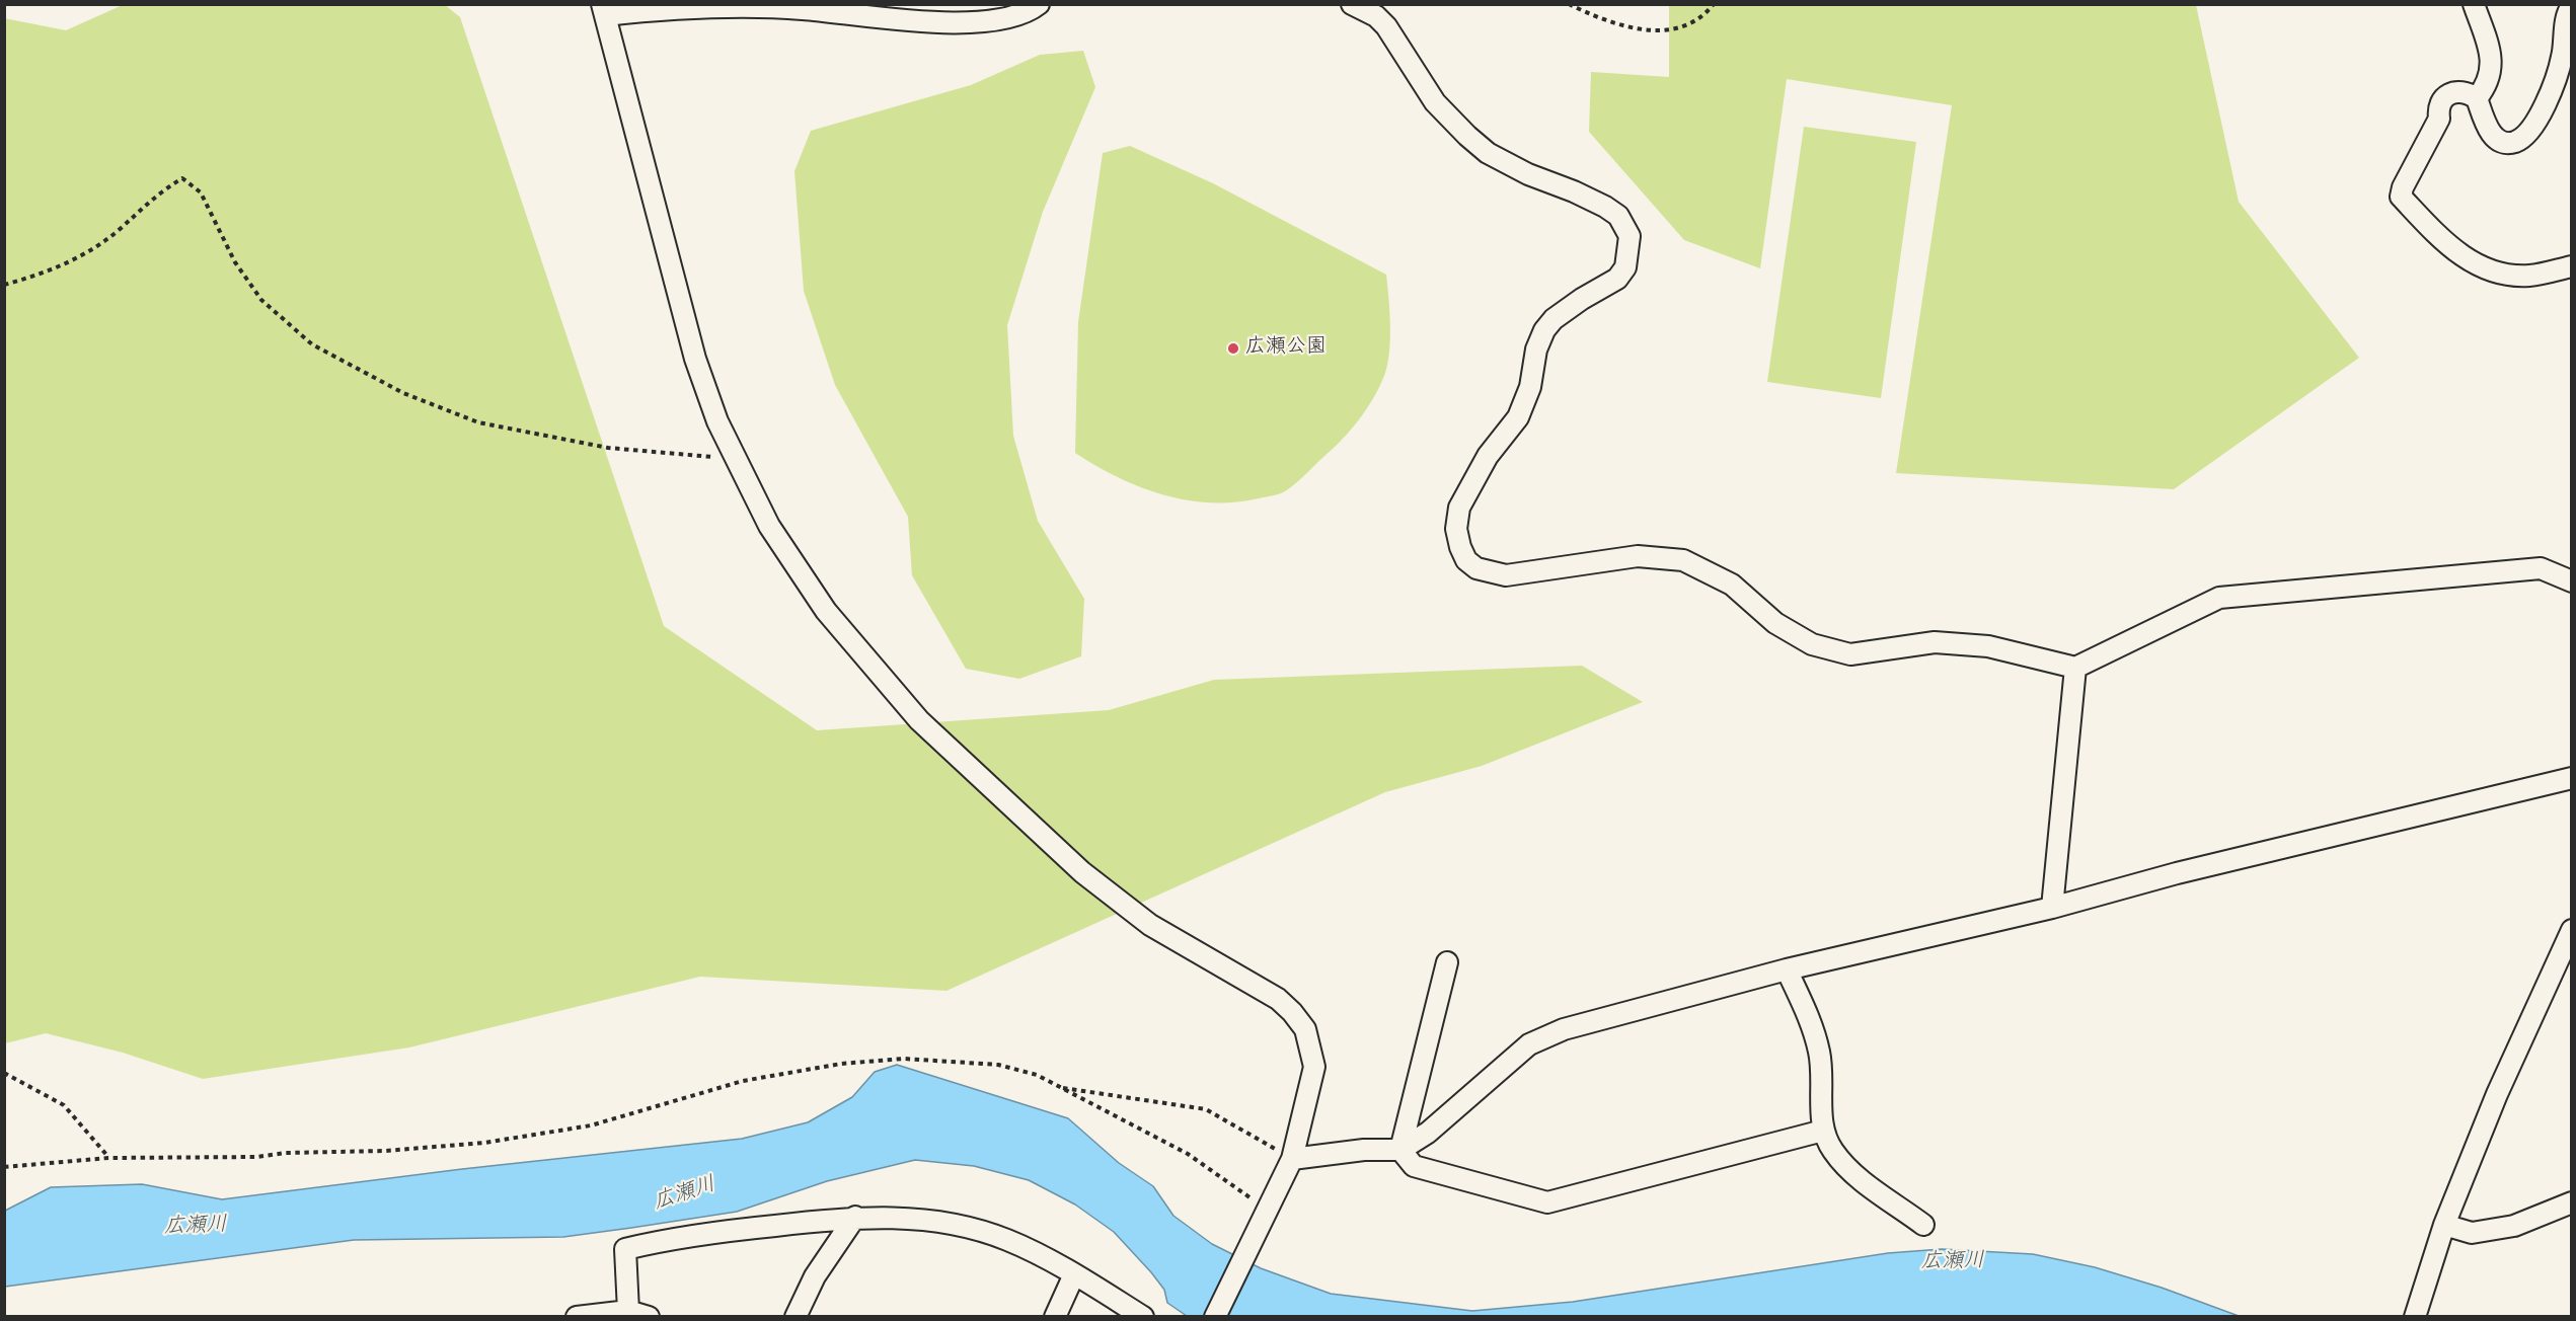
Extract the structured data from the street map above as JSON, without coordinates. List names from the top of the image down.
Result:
{
  "water": ["広瀬川"],
  "places": ["広瀬公園"]
}
